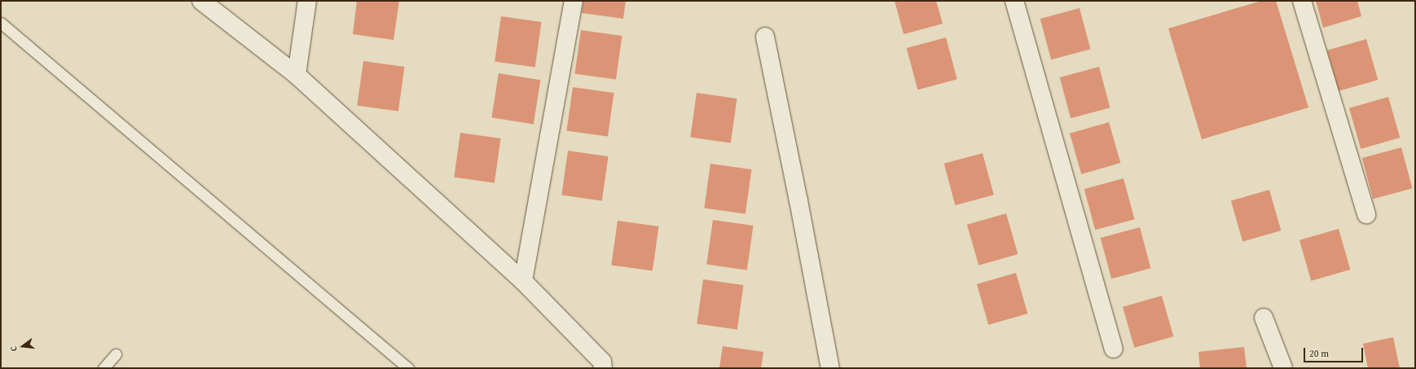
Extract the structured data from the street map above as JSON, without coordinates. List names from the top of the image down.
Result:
{
  "scale_bar": "20 m",
  "north": "left"
}
